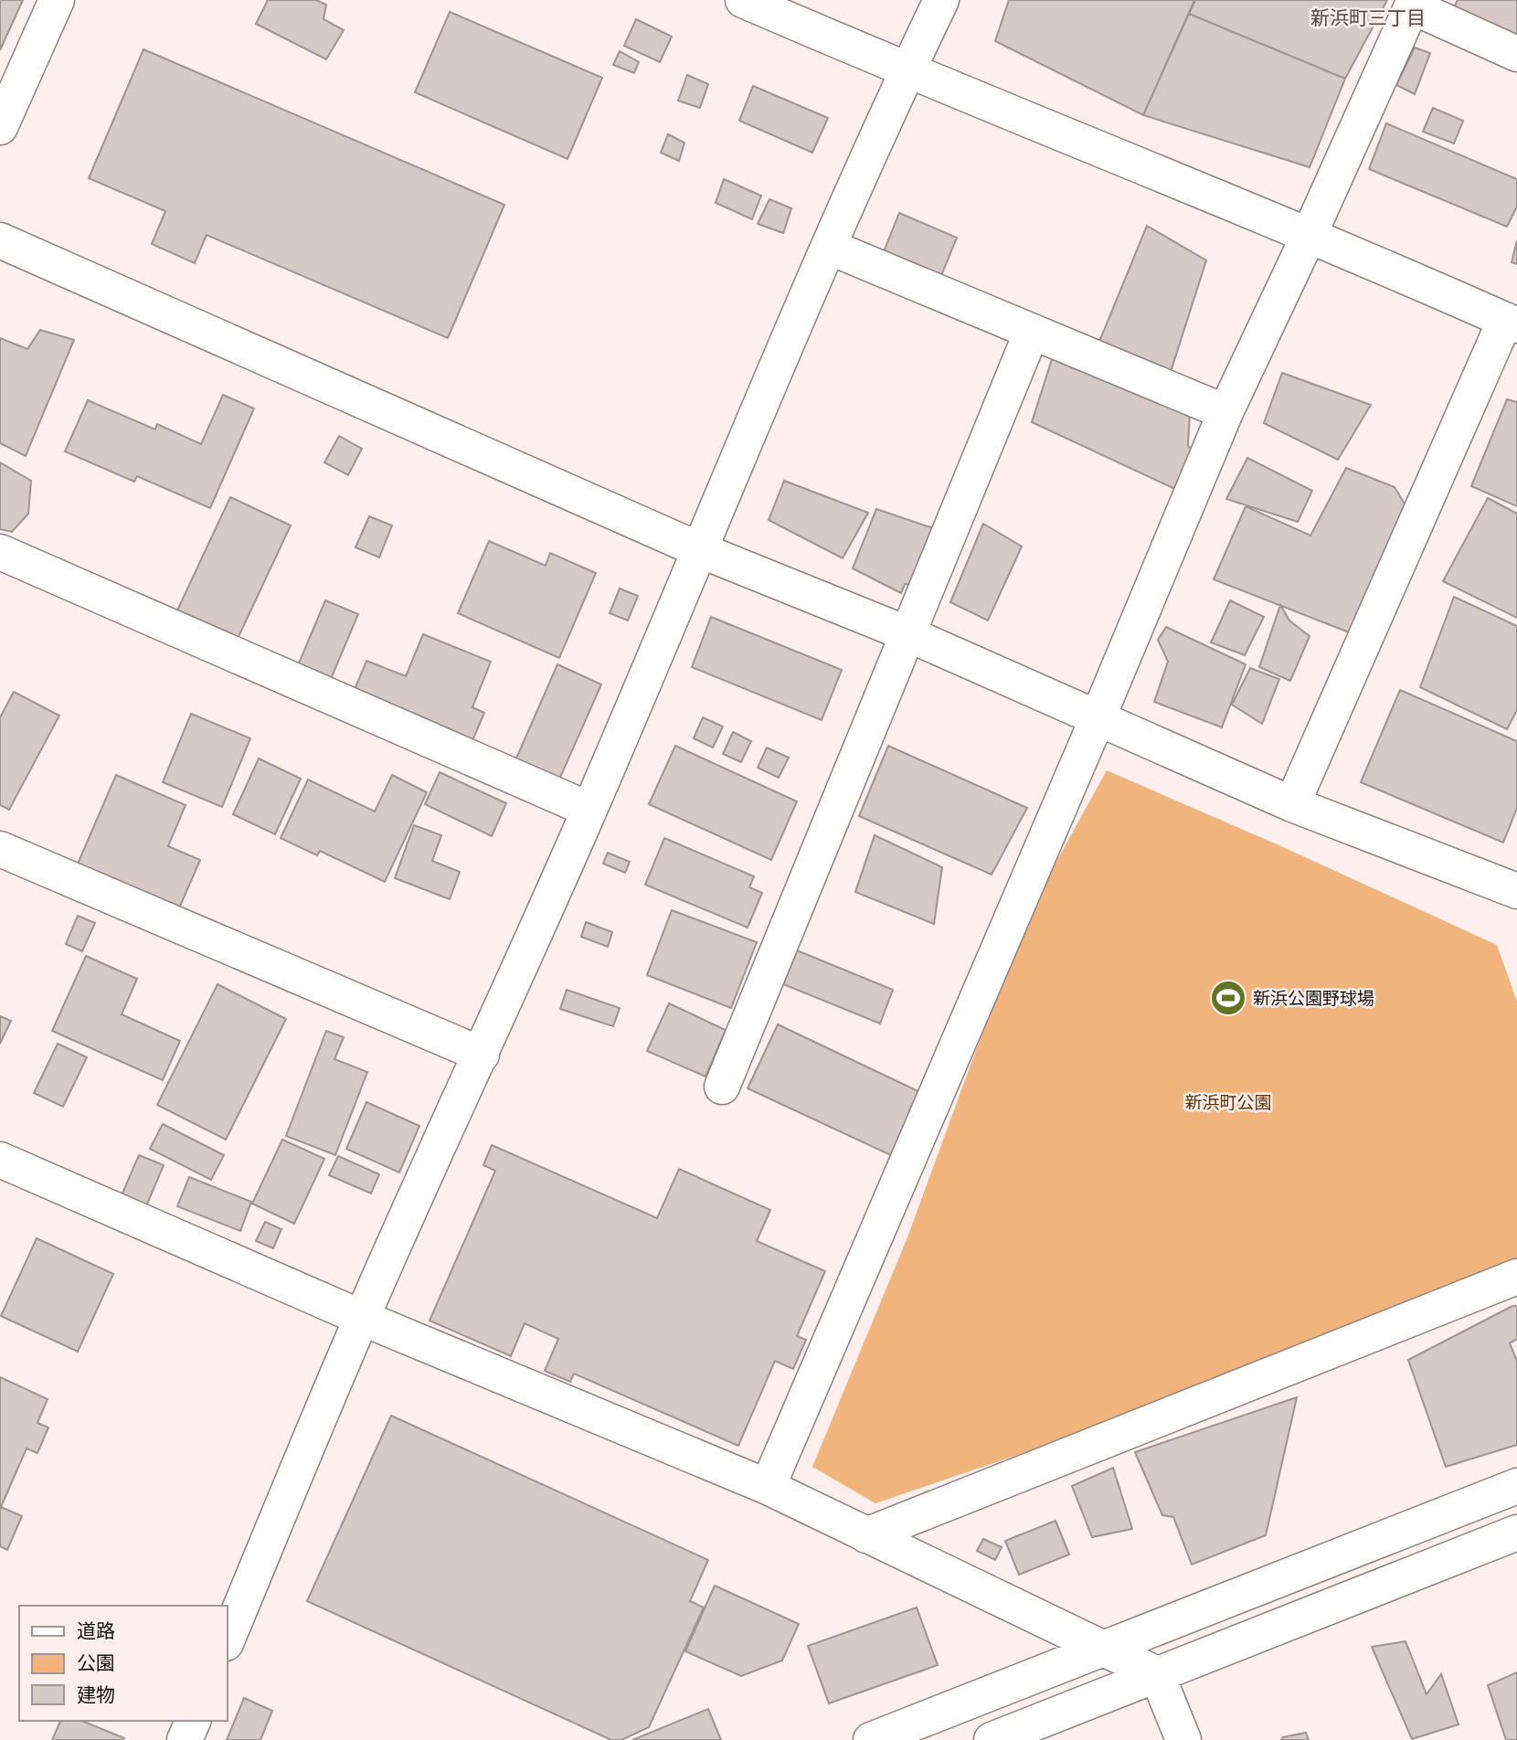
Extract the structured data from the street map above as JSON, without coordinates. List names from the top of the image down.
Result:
{
  "districts": ["新浜町三丁目"],
  "parks": ["新浜町公園"],
  "places": {
    "sports": ["新浜公園野球場"]
  },
  "legend": ["道路", "公園", "建物"]
}
